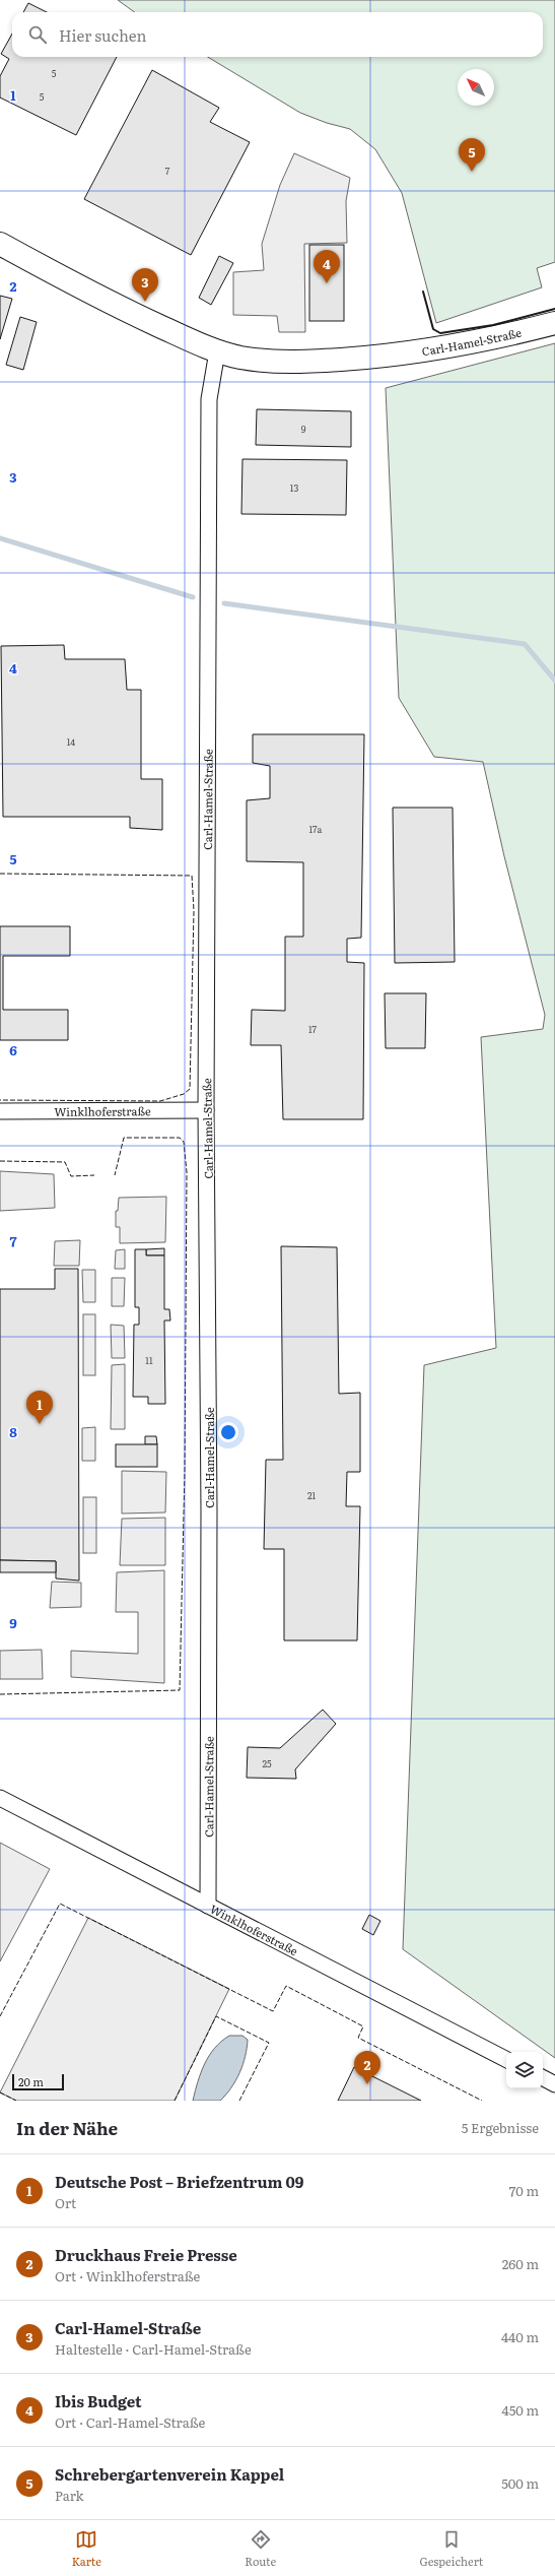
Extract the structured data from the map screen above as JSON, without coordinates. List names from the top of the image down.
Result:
{
  "streets": {
    "main road": ["Carl-Hamel-Straße"],
    "street": ["Winklhoferstraße"]
  },
  "crossings": [
    ["Carl-Hamel-Straße", "Winklhoferstraße"]
  ],
  "house_numbers": [
    "5",
    "5",
    "7",
    "9",
    "13",
    "14",
    "17a",
    "17",
    "11",
    "21",
    "25"
  ],
  "scale_bar": "20 m",
  "north": "top left",
  "page": {
    "search": "Hier suchen",
    "pins": [
      "5",
      "4",
      "3",
      "1",
      "2"
    ],
    "scale": "20 m",
    "heading": ["In der Nähe", "5 Ergebnisse"],
    "list": [
      {
        "mark": "1",
        "name": "Deutsche Post – Briefzentrum 09",
        "note": "Ort",
        "value": "70 m"
      },
      {
        "mark": "2",
        "name": "Druckhaus Freie Presse",
        "note": "Ort · Winklhoferstraße",
        "value": "260 m"
      },
      {
        "mark": "3",
        "name": "Carl-Hamel-Straße",
        "note": "Haltestelle · Carl-Hamel-Straße",
        "value": "440 m"
      },
      {
        "mark": "4",
        "name": "Ibis Budget",
        "note": "Ort · Carl-Hamel-Straße",
        "value": "450 m"
      },
      {
        "mark": "5",
        "name": "Schrebergartenverein Kappel",
        "note": "Park",
        "value": "500 m"
      }
    ],
    "nav": ["Karte", "Route", "Gespeichert"]
  },
  "grid": {
    "rows": [
      "1",
      "2",
      "3",
      "4",
      "5",
      "6",
      "7",
      "8",
      "9"
    ]
  }
}
